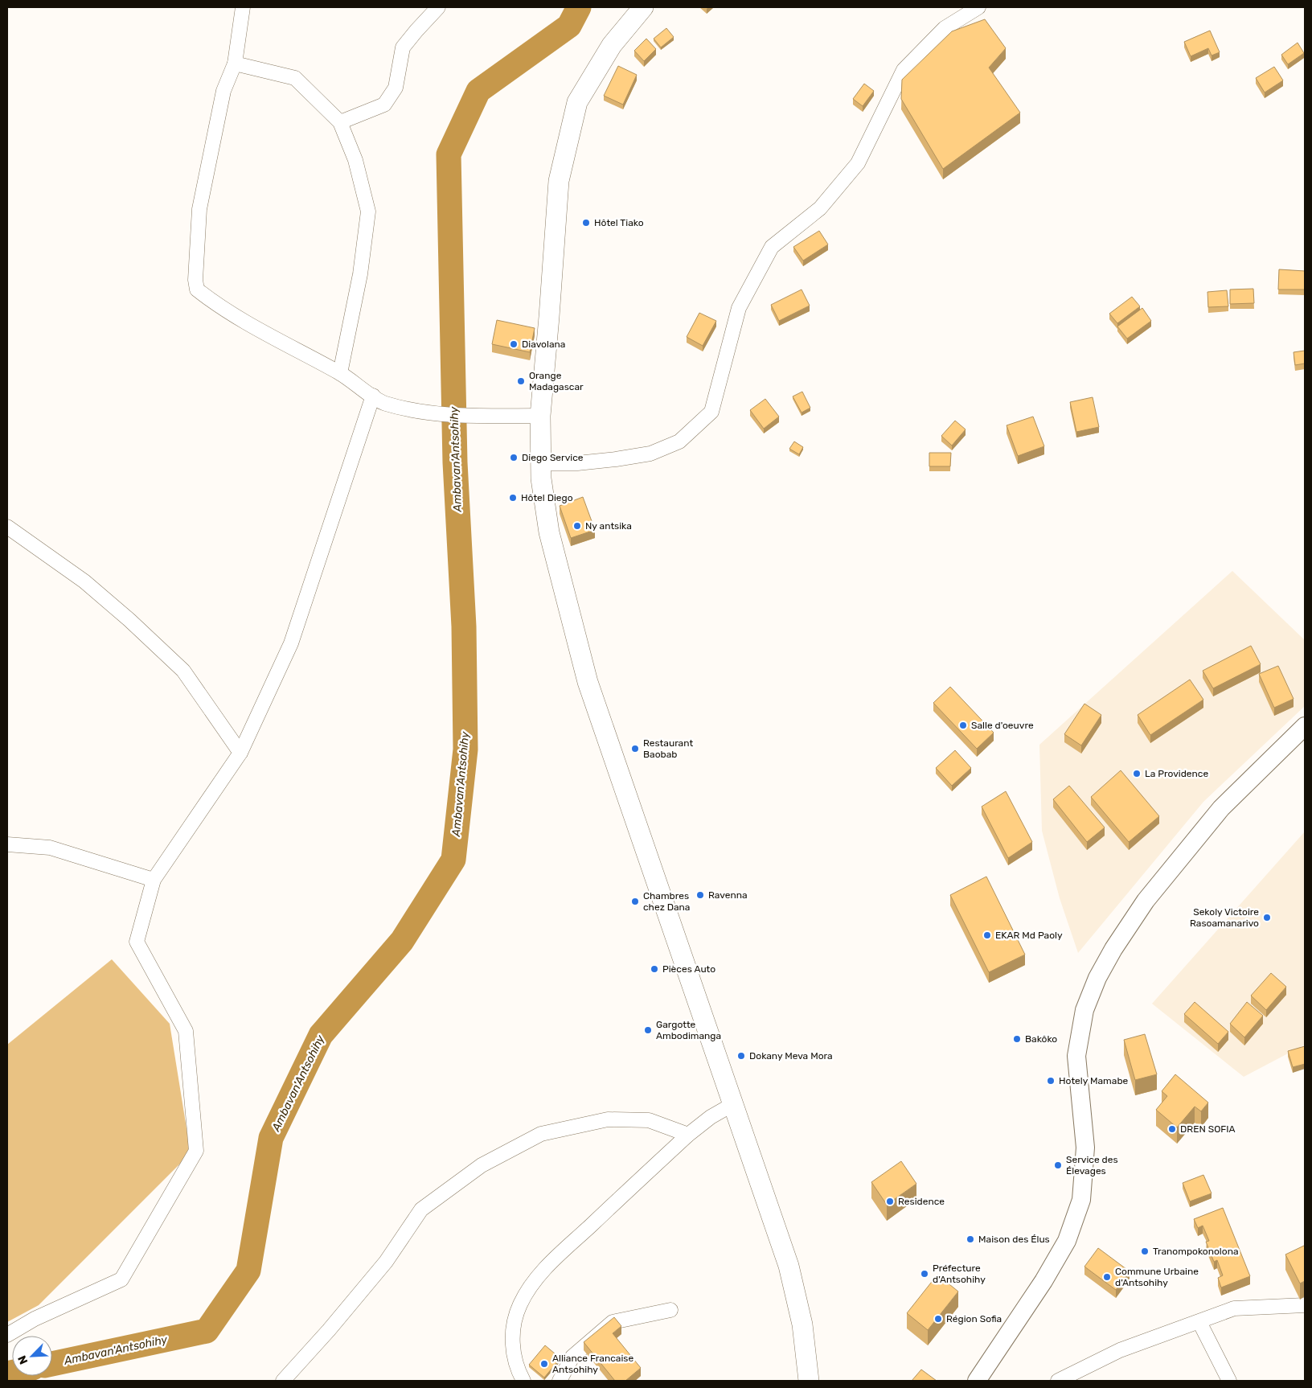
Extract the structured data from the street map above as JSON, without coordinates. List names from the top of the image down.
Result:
{
  "water": ["Ambavan'Antsohihy"],
  "places": [
    "Hôtel Tiako",
    "Diavolana",
    "Orange Madagascar",
    "Diego Service",
    "Hôtel Diego",
    "Ny antsika",
    "Salle d'oeuvre",
    "Restaurant Baobab",
    "La Providence",
    "Ravenna",
    "Chambres chez Dana",
    "Sekoly Victoire Rasoamanarivo",
    "EKAR Md Paoly",
    "Pièces Auto",
    "Gargotte Ambodimanga",
    "Bakôko",
    "Dokany Meva Mora",
    "Hotely Mamabe",
    "DREN SOFIA",
    "Service des Élevages",
    "Residence",
    "Maison des Élus",
    "Tranompokonolona",
    "Préfecture d'Antsohihy",
    "Commune Urbaine d'Antsohihy",
    "Région Sofia",
    "Alliance Francaise Antsohihy"
  ],
  "north": "bottom left"
}
